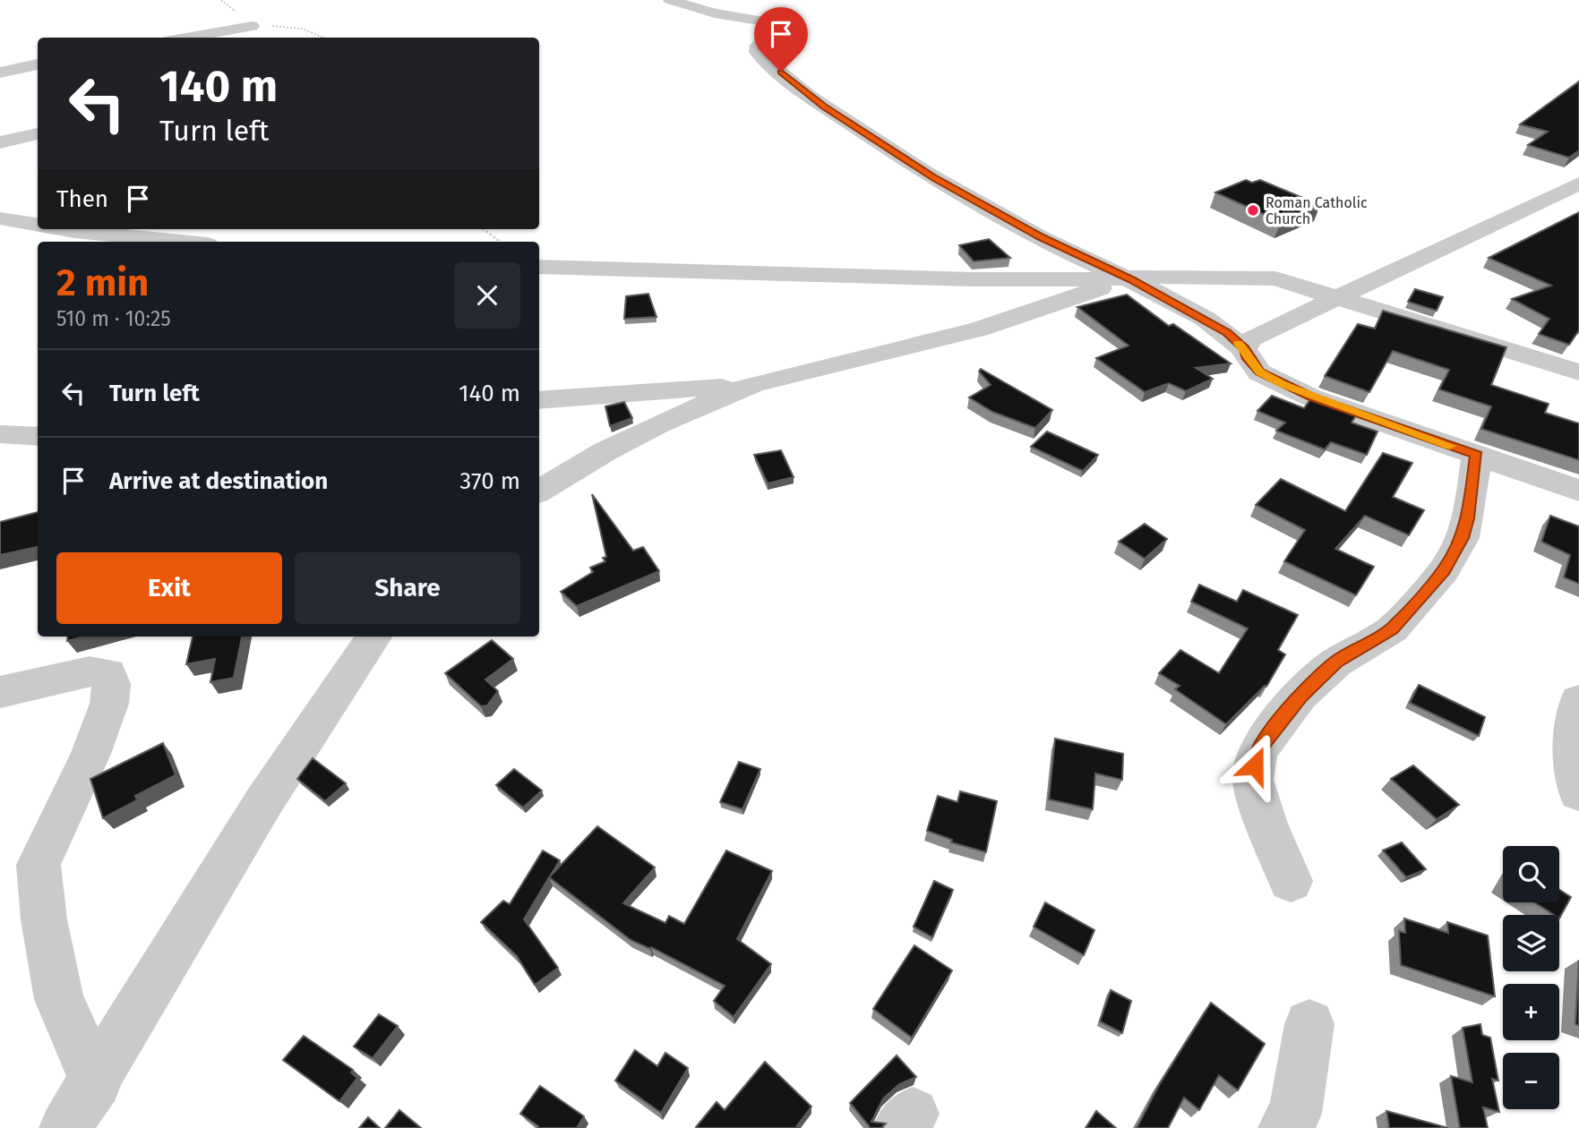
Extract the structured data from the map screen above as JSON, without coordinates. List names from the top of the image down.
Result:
{
  "places": ["Roman Catholic Church"],
  "page": {
    "turn": ["140 m", "Turn left"],
    "then": "Then",
    "heading": ["2 min", "510 m · 10:25"],
    "list": [
      {
        "name": "Turn left",
        "value": "140 m"
      },
      {
        "name": "Arrive at destination",
        "value": "370 m"
      }
    ],
    "buttons": ["Exit", "Share"],
    "map_buttons": ["+", "−"]
  }
}
